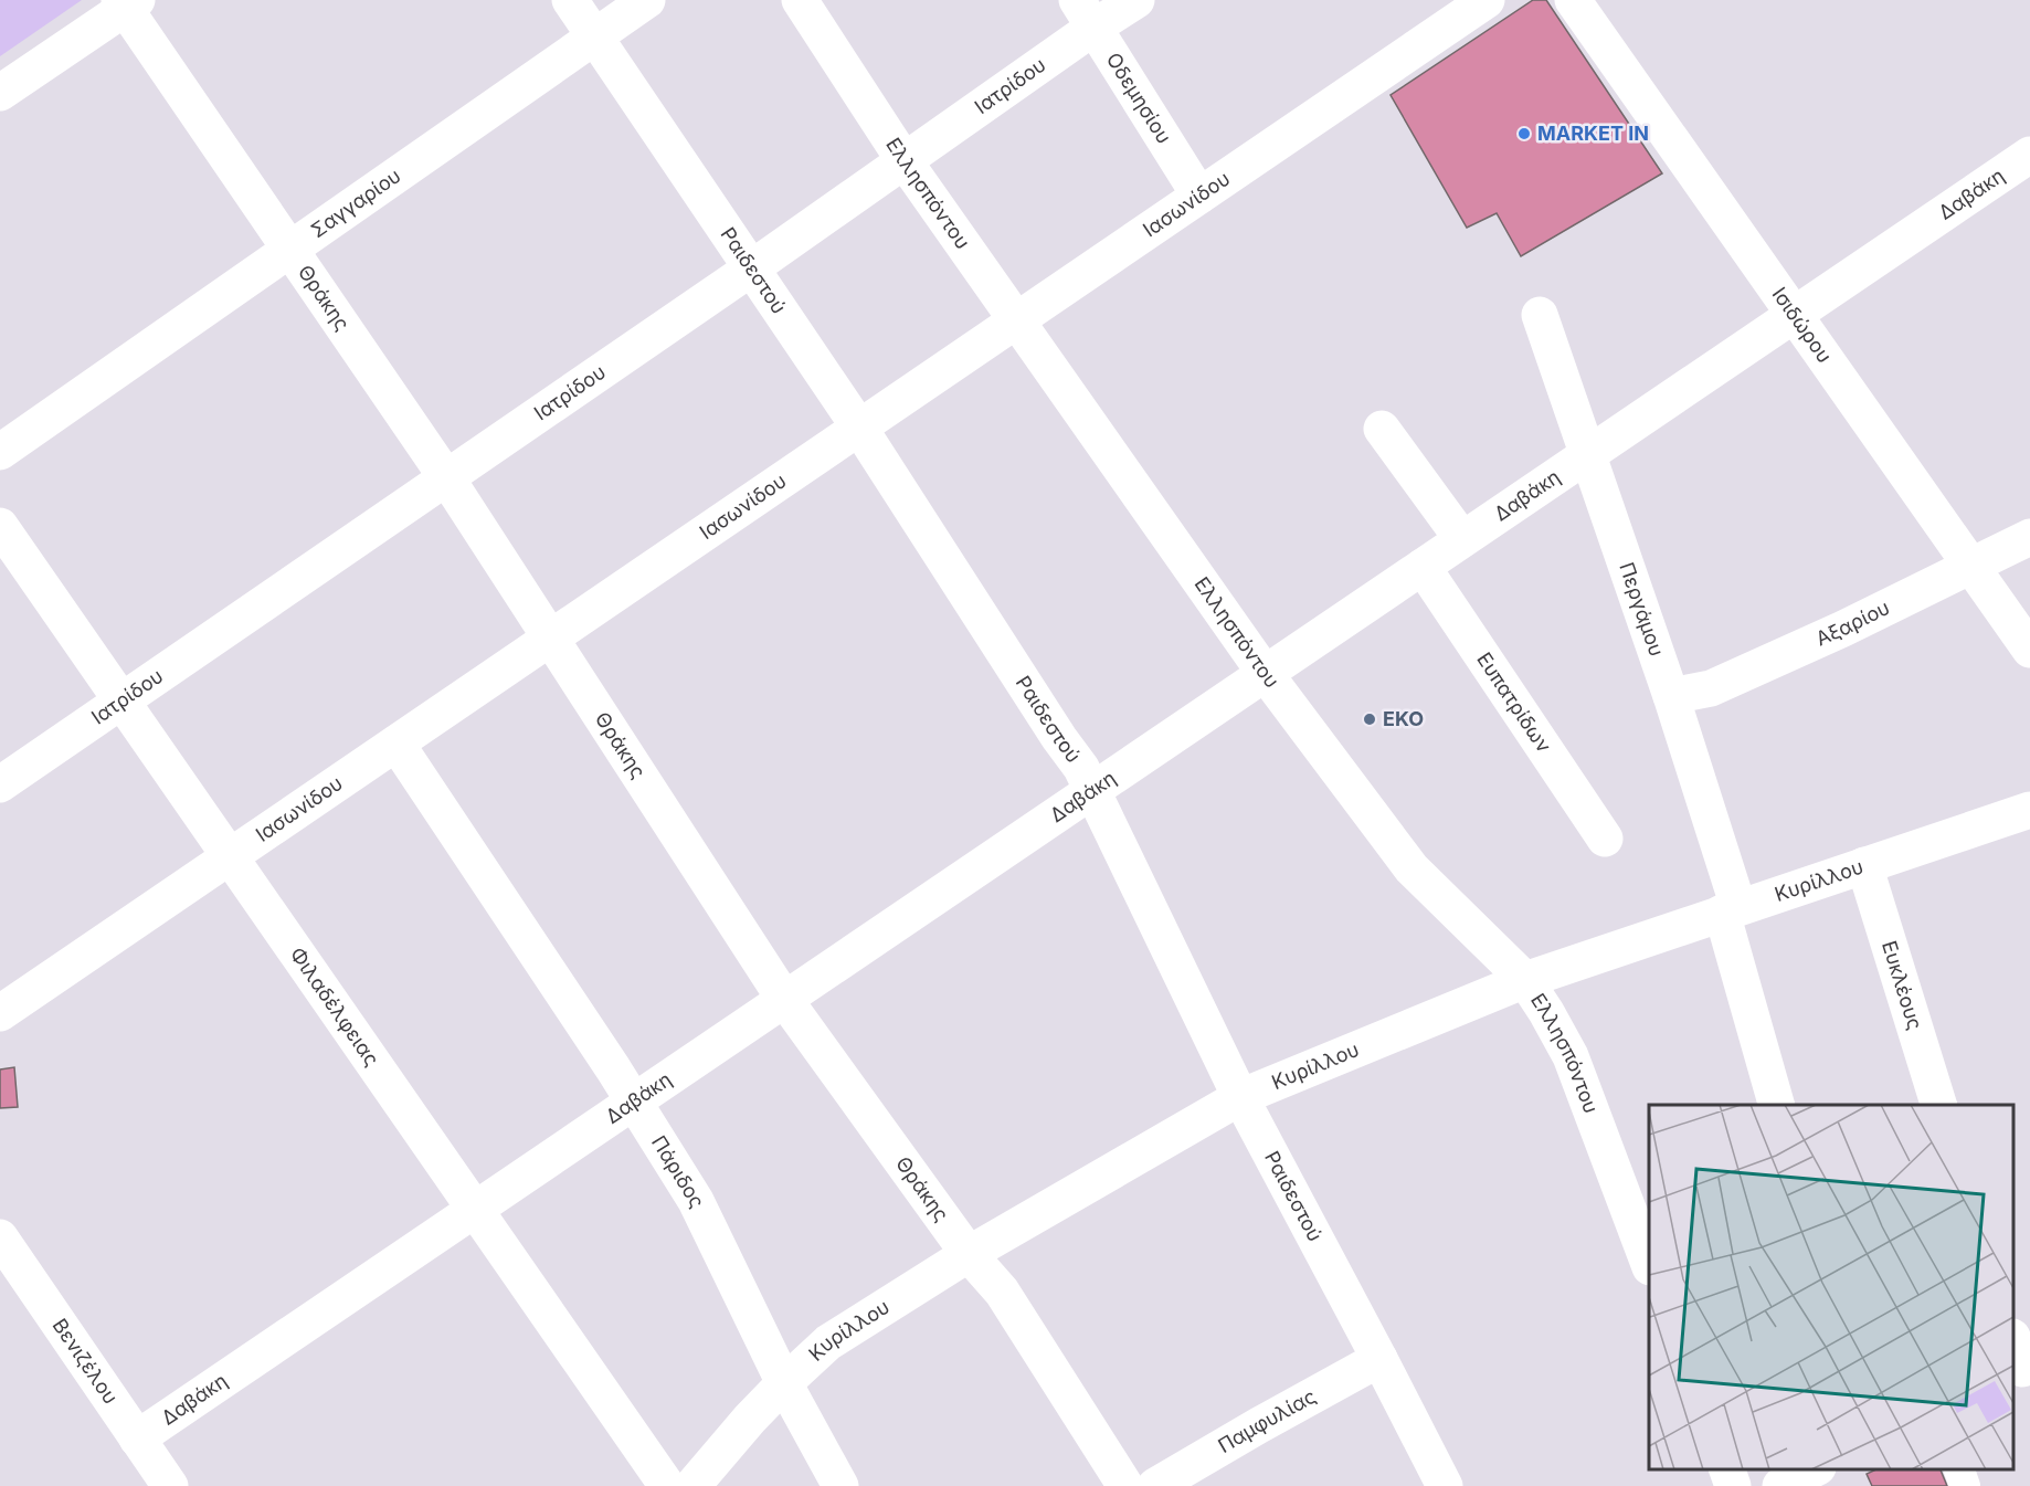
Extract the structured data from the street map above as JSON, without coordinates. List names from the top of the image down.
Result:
{
  "streets": {
    "street": [
      "Ιατρίδου",
      "Οδεμησίου",
      "Ελλησπόντου",
      "Δαβάκη",
      "Σαγγαρίου",
      "Ιασωνίδου",
      "Ραιδεστού",
      "Θράκης",
      "Ισιδώρου",
      "Περγάμου",
      "Αξαρίου",
      "Ευπατρίδων",
      "Κυρίλλου",
      "Ευκλέους",
      "Φιλαδέλφειας",
      "Πάριδος",
      "Βενιζέλου",
      "Παμφυλίας"
    ]
  },
  "crossings": [
    ["Ιατρίδου", "Οδεμησίου"],
    ["Ιατρίδου", "Ελλησπόντου"],
    ["Ιατρίδου", "Ραιδεστού"],
    ["Ιατρίδου", "Θράκης"],
    ["Ιατρίδου", "Φιλαδέλφειας"],
    ["Οδεμησίου", "Ιασωνίδου"],
    ["Ελλησπόντου", "Δαβάκη"],
    ["Ελλησπόντου", "Ιασωνίδου"],
    ["Ελλησπόντου", "Κυρίλλου"],
    ["Δαβάκη", "Ραιδεστού"],
    ["Δαβάκη", "Θράκης"],
    ["Δαβάκη", "Ισιδώρου"],
    ["Δαβάκη", "Περγάμου"],
    ["Δαβάκη", "Ευπατρίδων"],
    ["Δαβάκη", "Φιλαδέλφειας"],
    ["Δαβάκη", "Πάριδος"],
    ["Δαβάκη", "Βενιζέλου"],
    ["Σαγγαρίου", "Ραιδεστού"],
    ["Σαγγαρίου", "Θράκης"],
    ["Ιασωνίδου", "Ραιδεστού"],
    ["Ιασωνίδου", "Θράκης"],
    ["Ιασωνίδου", "Φιλαδέλφειας"],
    ["Ιασωνίδου", "Πάριδος"],
    ["Ραιδεστού", "Κυρίλλου"],
    ["Ραιδεστού", "Παμφυλίας"],
    ["Θράκης", "Κυρίλλου"],
    ["Ισιδώρου", "Αξαρίου"],
    ["Περγάμου", "Αξαρίου"],
    ["Περγάμου", "Κυρίλλου"],
    ["Κυρίλλου", "Ευκλέους"],
    ["Κυρίλλου", "Πάριδος"]
  ],
  "places": ["MARKET IN", "ΕΚΟ"]
}
